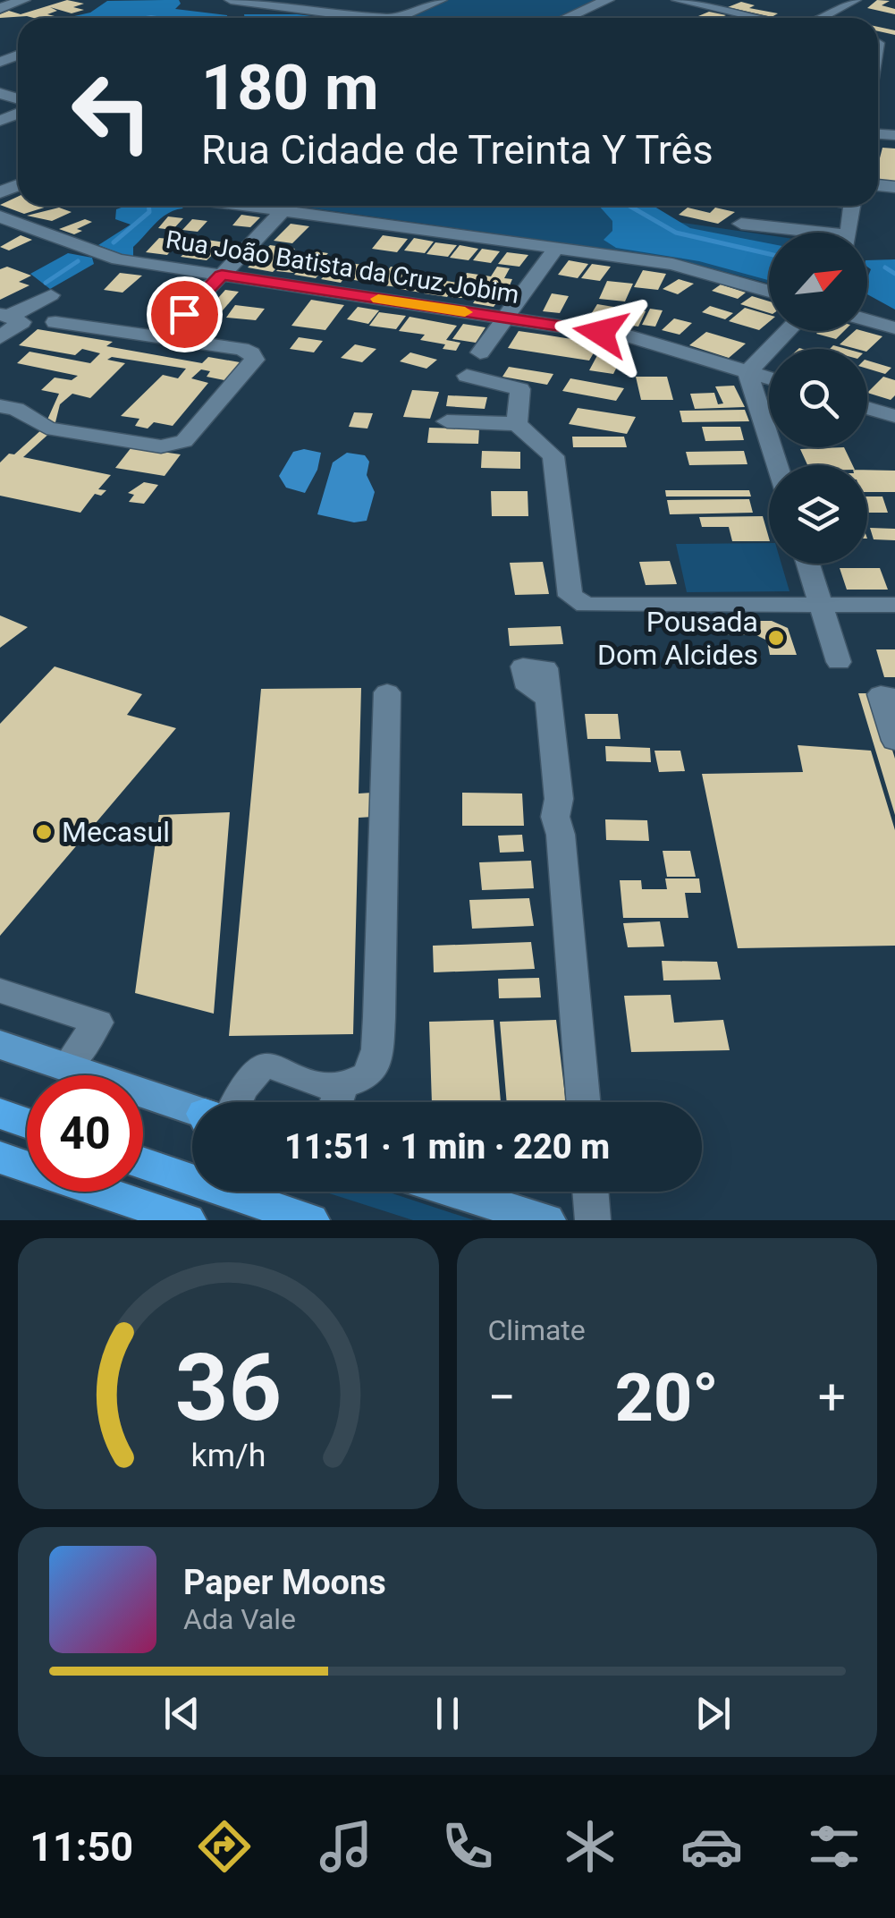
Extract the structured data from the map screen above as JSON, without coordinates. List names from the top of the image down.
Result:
{
  "streets": {
    "street": ["Rua João Batista da Cruz Jobim"]
  },
  "places": ["Pousada Dom Alcides", "Mecasul"],
  "north": "top right",
  "page": {
    "turn": ["180 m", "Rua Cidade de Treinta Y Três"],
    "limit": "40",
    "trip": "11:51 · 1 min · 220 m",
    "tile": "Climate",
    "heat": ["−", "20°", "+"],
    "song": ["Paper Moons", "Ada Vale"],
    "tabs": "11:50",
    "gauge": ["36", "km/h"]
  }
}
